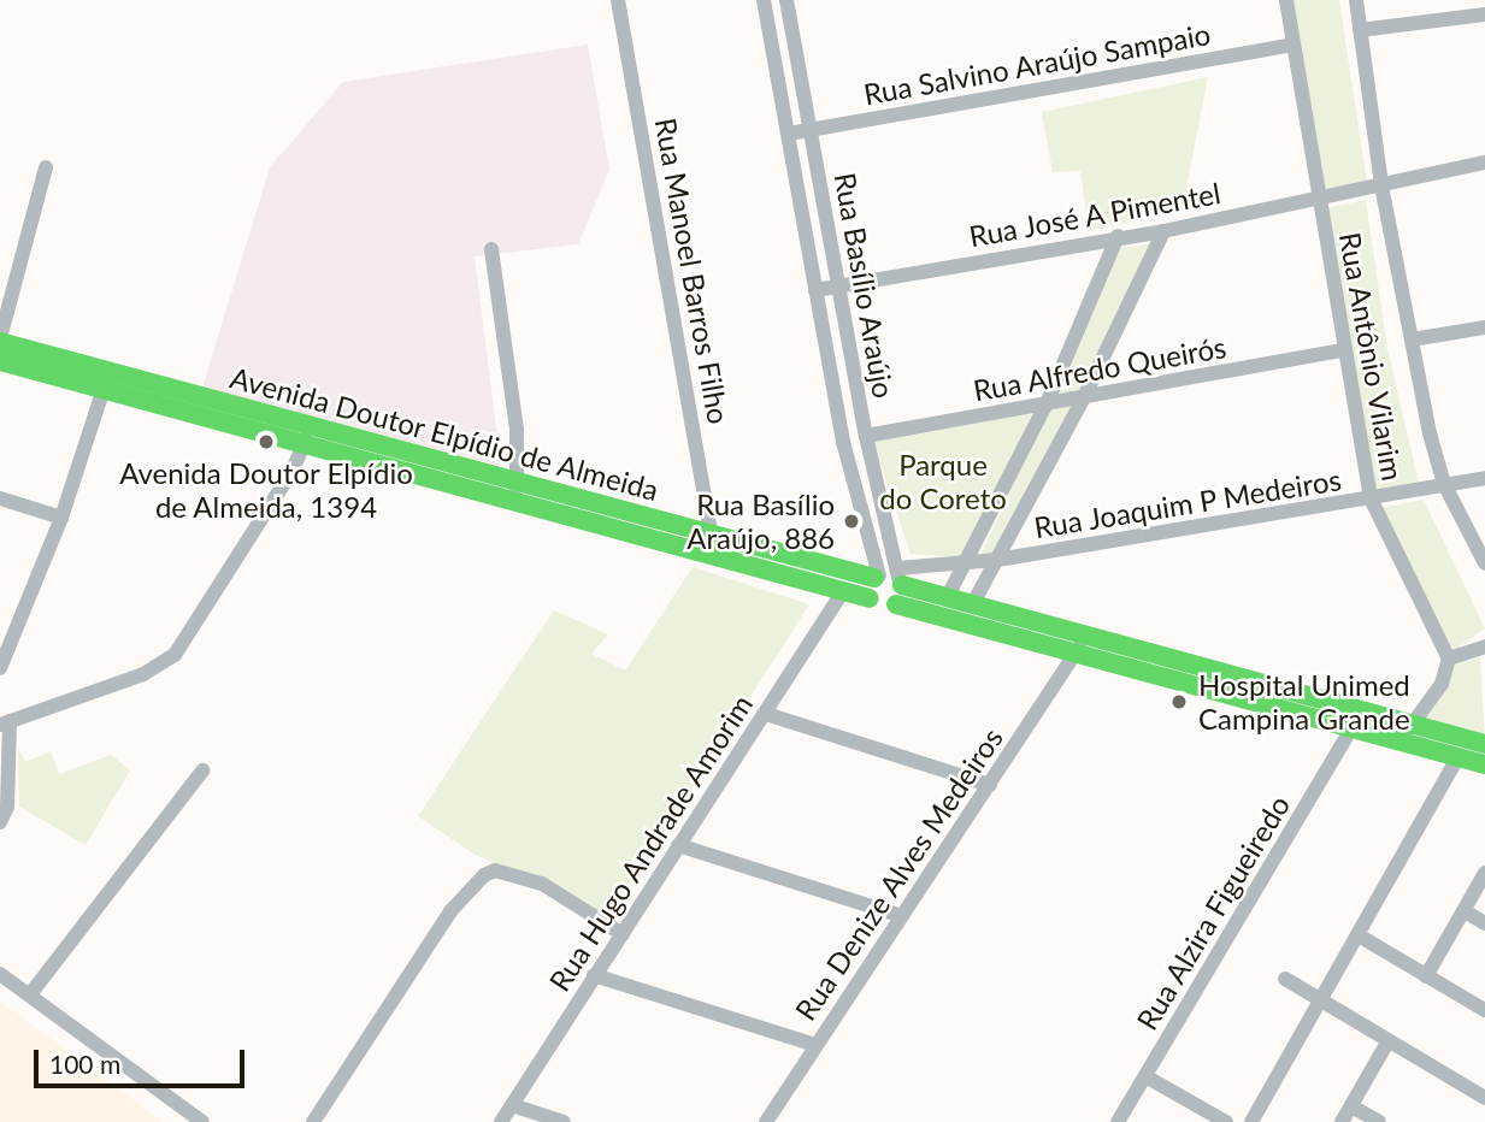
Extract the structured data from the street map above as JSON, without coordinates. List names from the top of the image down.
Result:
{
  "streets": {
    "main road": ["Avenida Doutor Elpídio de Almeida"],
    "street": [
      "Rua Salvino Araújo Sampaio",
      "Rua José A Pimentel",
      "Rua Manoel Barros Filho",
      "Rua Basílio Araújo",
      "Rua Antônio Vilarim",
      "Rua Alfredo Queirós",
      "Rua Joaquim P Medeiros",
      "Rua Hugo Andrade Amorim",
      "Rua Denize Alves Medeiros",
      "Rua Alzira Figueiredo"
    ]
  },
  "crossings": [
    ["Rua Salvino Araújo Sampaio", "Rua Basílio Araújo"],
    ["Rua Salvino Araújo Sampaio", "Rua Antônio Vilarim"],
    ["Rua José A Pimentel", "Rua Basílio Araújo"],
    ["Rua José A Pimentel", "Rua Antônio Vilarim"],
    ["Rua Manoel Barros Filho", "Avenida Doutor Elpídio de Almeida"],
    ["Rua Basílio Araújo", "Rua Alfredo Queirós"],
    ["Rua Basílio Araújo", "Avenida Doutor Elpídio de Almeida"],
    ["Rua Basílio Araújo", "Rua Joaquim P Medeiros"],
    ["Rua Antônio Vilarim", "Rua Alfredo Queirós"],
    ["Rua Antônio Vilarim", "Rua Joaquim P Medeiros"],
    ["Avenida Doutor Elpídio de Almeida", "Rua Joaquim P Medeiros"],
    ["Avenida Doutor Elpídio de Almeida", "Rua Hugo Andrade Amorim"],
    ["Avenida Doutor Elpídio de Almeida", "Rua Denize Alves Medeiros"]
  ],
  "parks": ["Parque do Coreto"],
  "places": ["Avenida Doutor Elpídio de Almeida, 1394", "Rua Basílio Araújo, 886", "Hospital Unimed Campina Grande"],
  "scale_bar": "100 m"
}
